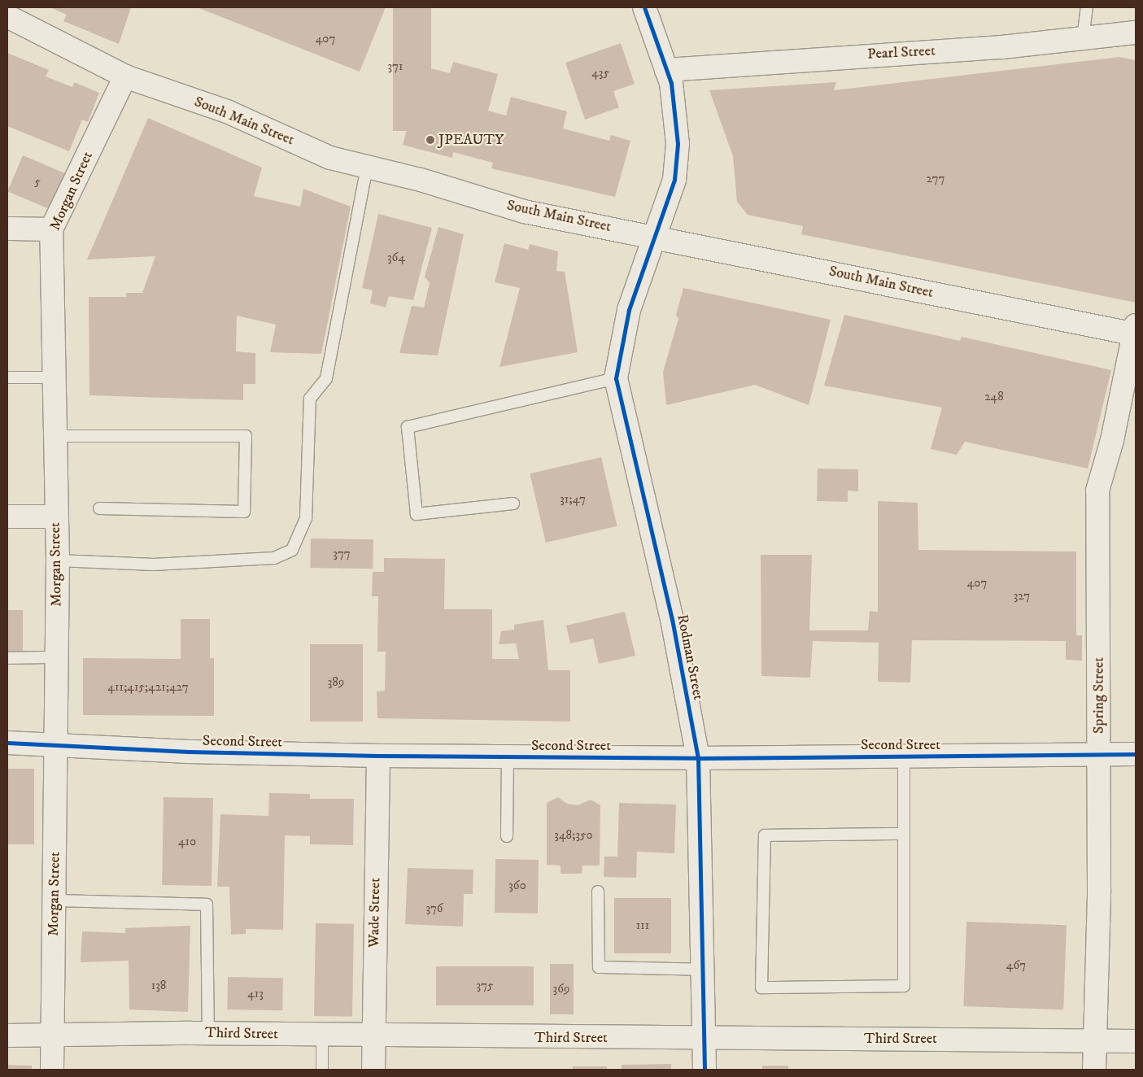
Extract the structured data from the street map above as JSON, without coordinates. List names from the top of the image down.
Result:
{
  "streets": {
    "street": [
      "Pearl Street",
      "South Main Street",
      "Morgan Street",
      "Rodman Street",
      "Spring Street",
      "Second Street",
      "Wade Street",
      "Third Street"
    ]
  },
  "crossings": [
    ["Pearl Street", "Rodman Street"],
    ["South Main Street", "Morgan Street"],
    ["South Main Street", "Rodman Street"],
    ["South Main Street", "Spring Street"],
    ["Morgan Street", "Second Street"],
    ["Morgan Street", "Third Street"],
    ["Rodman Street", "Second Street"],
    ["Rodman Street", "Third Street"],
    ["Spring Street", "Second Street"],
    ["Spring Street", "Third Street"],
    ["Second Street", "Wade Street"],
    ["Wade Street", "Third Street"]
  ],
  "places": ["JPEAUTY"],
  "house_numbers": [
    "407",
    "371",
    "435",
    "277",
    "5",
    "364",
    "248",
    "31;47",
    "377",
    "407",
    "327",
    "389",
    "411;415;421;427",
    "348;350",
    "410",
    "360",
    "376",
    "111",
    "467",
    "138",
    "375",
    "369",
    "413"
  ]
}
